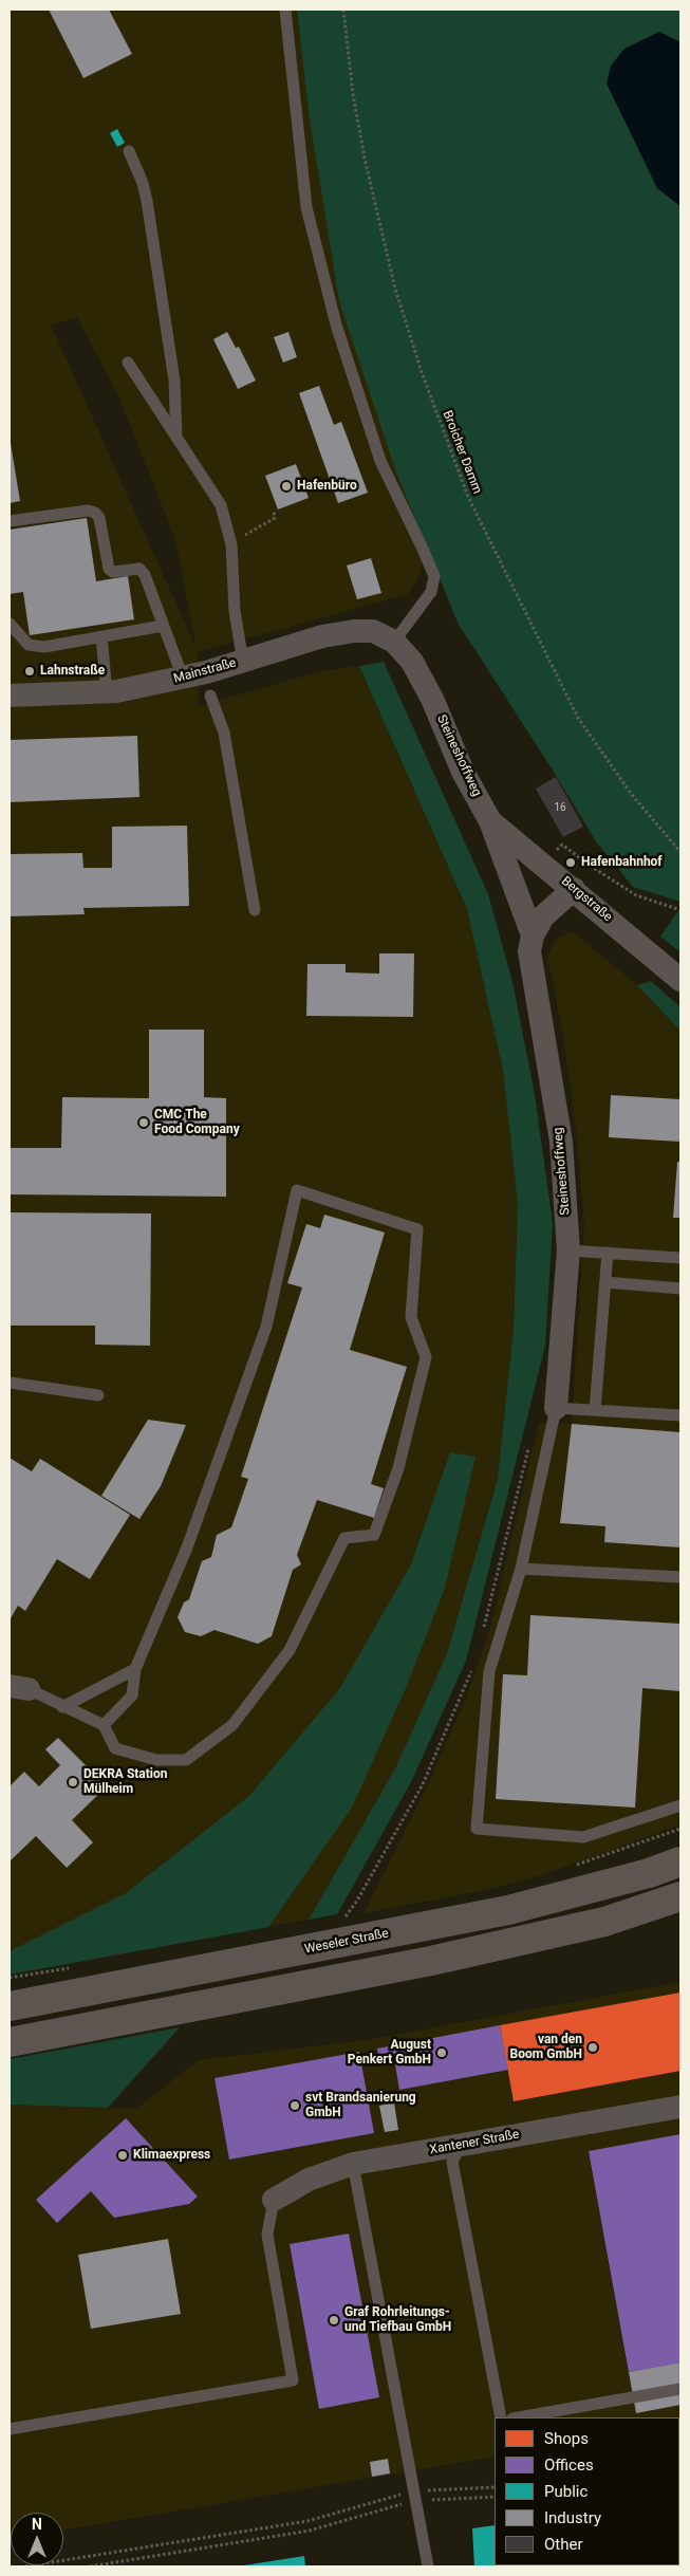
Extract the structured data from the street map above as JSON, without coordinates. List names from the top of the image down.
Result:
{
  "streets": {
    "main road": ["Weseler Straße"],
    "street": [
      "Mainstraße",
      "Steineshoffweg",
      "Bergstraße",
      "Xantener Straße"
    ],
    "path": ["Broicher Damm"]
  },
  "crossings": [
    ["Mainstraße", "Steineshoffweg"],
    ["Steineshoffweg", "Bergstraße"]
  ],
  "places": [
    "Hafenbüro",
    "Lahnstraße",
    "Hafenbahnhof",
    "CMC The Food Company",
    "DEKRA Station Mülheim",
    "van den Boom GmbH",
    "August Penkert GmbH",
    "svt Brandsanierung GmbH",
    "Klimaexpress",
    "Graf Rohrleitungs- und Tiefbau GmbH"
  ],
  "house_numbers": ["16"],
  "legend": [
    "Shops",
    "Offices",
    "Public",
    "Industry",
    "Other"
  ],
  "north": "top"
}
